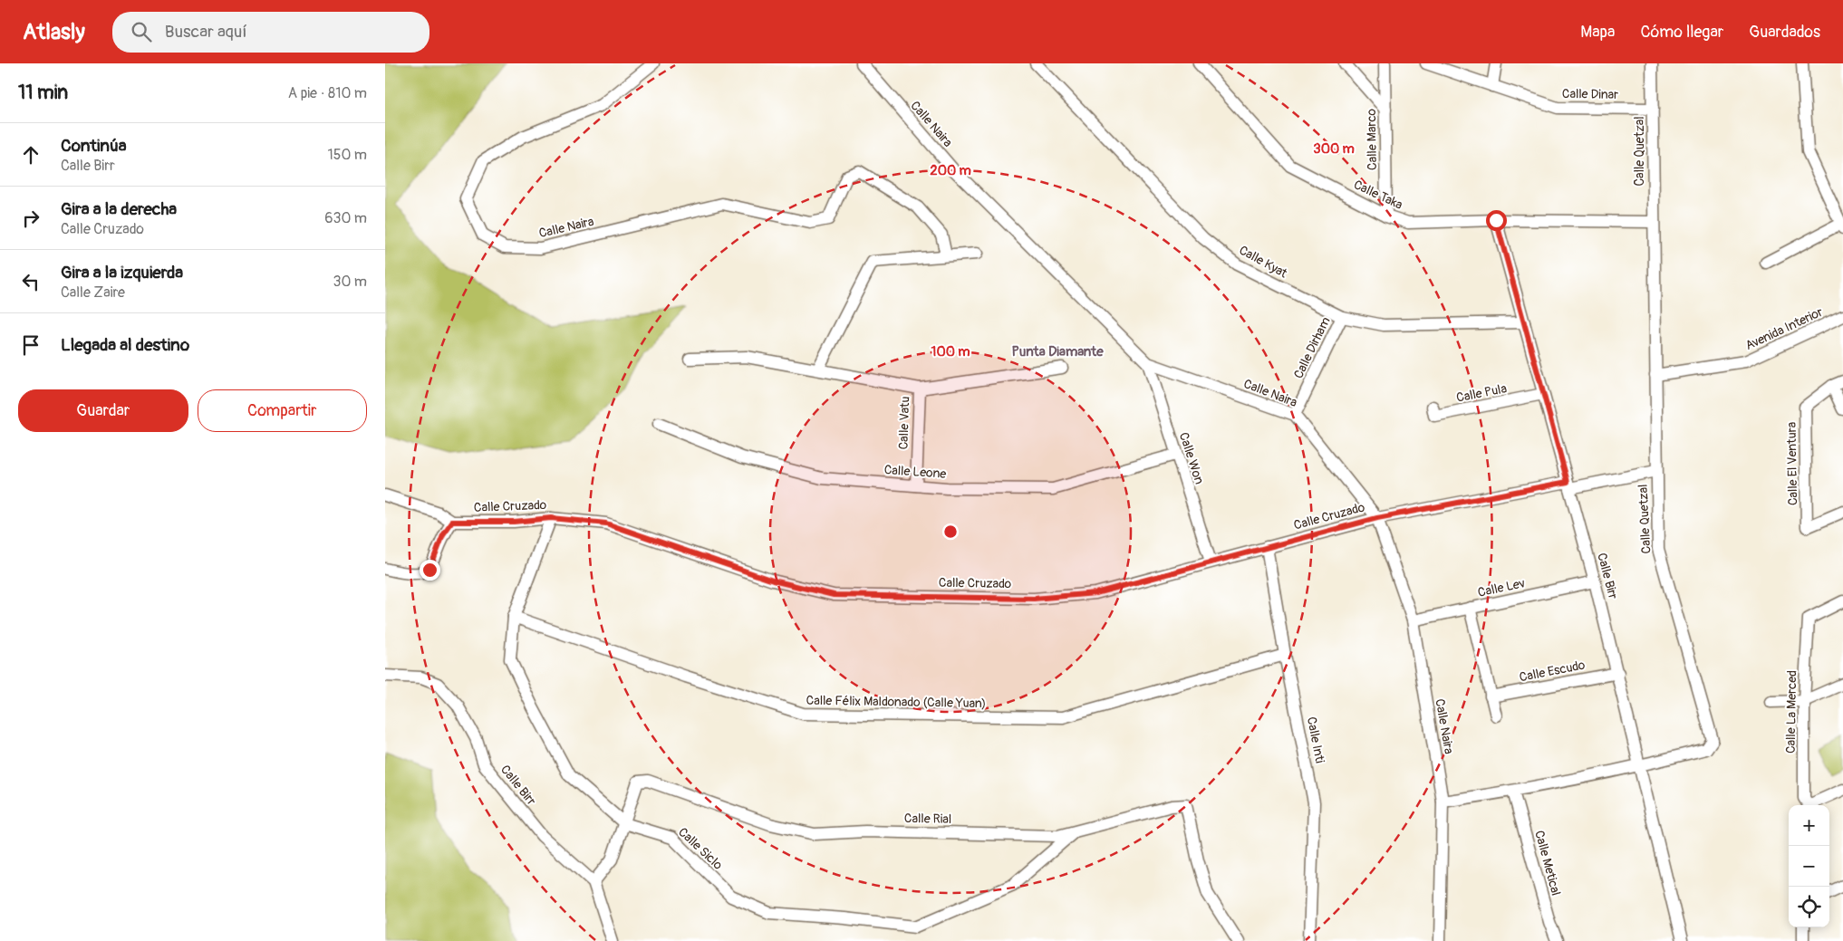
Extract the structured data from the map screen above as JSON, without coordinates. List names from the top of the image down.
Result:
{
  "streets": {
    "street": [
      "Calle Dinar",
      "Calle Naira",
      "Calle Marco",
      "Calle Quetzal",
      "Calle Taka",
      "Calle Kyat",
      "Avenida Interior",
      "Calle Dirham",
      "Calle Pula",
      "Calle Vatu",
      "Calle Won",
      "Calle El Ventura",
      "Calle Leone",
      "Calle Cruzado",
      "Calle Birr",
      "Calle Lev",
      "Calle Escudo",
      "Calle Félix Maldonado (Calle Yuan)",
      "Calle La Merced",
      "Calle Inti",
      "Calle Rial",
      "Calle Siclo",
      "Calle Metical"
    ]
  },
  "crossings": [
    ["Calle Dinar", "Calle Quetzal"],
    ["Calle Naira", "Calle Quetzal"],
    ["Calle Naira", "Calle Dirham"],
    ["Calle Naira", "Calle Won"],
    ["Calle Naira", "Calle Cruzado"],
    ["Calle Naira", "Calle Lev"],
    ["Calle Marco", "Calle Taka"],
    ["Calle Quetzal", "Calle Taka"],
    ["Calle Quetzal", "Avenida Interior"],
    ["Calle Quetzal", "Calle Cruzado"],
    ["Calle Quetzal", "Calle Birr"],
    ["Calle Quetzal", "Calle Metical"],
    ["Calle Taka", "Calle Birr"],
    ["Calle Kyat", "Calle Dirham"],
    ["Calle Kyat", "Calle Birr"],
    ["Calle Pula", "Calle Birr"],
    ["Calle Vatu", "Calle Leone"],
    ["Calle Won", "Calle Leone"],
    ["Calle Won", "Calle Cruzado"],
    ["Calle Cruzado", "Calle Birr"],
    ["Calle Cruzado", "Calle Inti"],
    ["Calle Cruzado", "Calle Siclo"],
    ["Calle Birr", "Calle Lev"],
    ["Calle Birr", "Calle Escudo"],
    ["Calle Birr", "Calle Rial"],
    ["Calle Félix Maldonado (Calle Yuan)", "Calle Inti"],
    ["Calle Félix Maldonado (Calle Yuan)", "Calle Siclo"],
    ["Calle Rial", "Calle Siclo"]
  ],
  "districts": ["Punta Diamante"],
  "page": {
    "header": "Atlasly",
    "search": "Buscar aquí",
    "nav": ["Mapa", "Cómo llegar", "Guardados"],
    "heading": ["11 min", "A pie · 810 m"],
    "list": [
      ["Continúa", "Calle Birr", "150 m"],
      ["Gira a la derecha", "Calle Cruzado", "630 m"],
      ["Gira a la izquierda", "Calle Zaire", "30 m"],
      "Llegada al destino"
    ],
    "buttons": ["Guardar", "Compartir"],
    "map_buttons": ["+", "−"]
  },
  "rings": ["300 m", "200 m", "100 m"]
}
